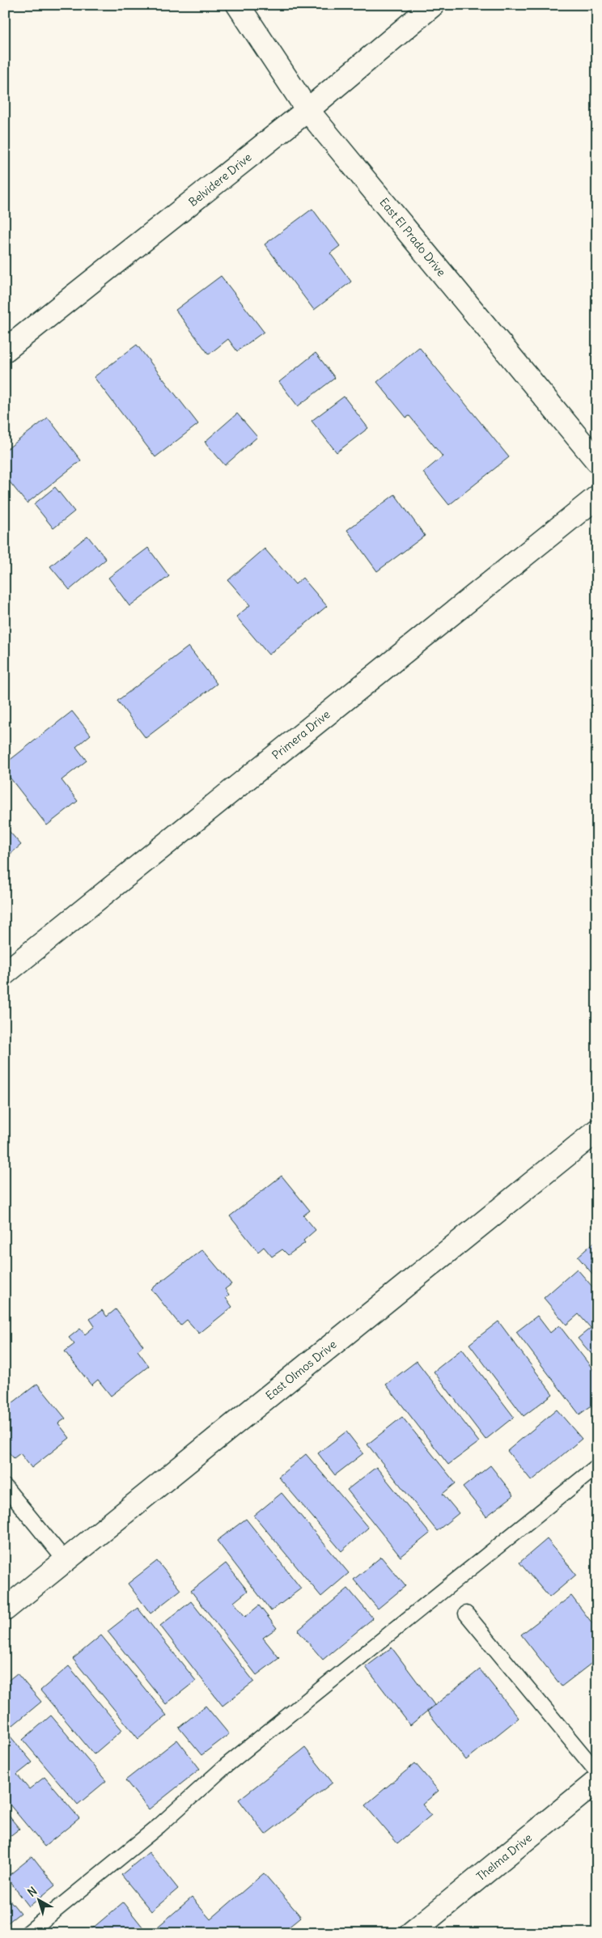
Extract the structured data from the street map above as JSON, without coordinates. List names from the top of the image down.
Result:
{
  "streets": {
    "street": [
      "Belvidere Drive",
      "East El Prado Drive",
      "Primera Drive",
      "East Olmos Drive",
      "Thelma Drive"
    ]
  },
  "crossings": [
    ["Belvidere Drive", "East El Prado Drive"]
  ],
  "north": "top left"
}
